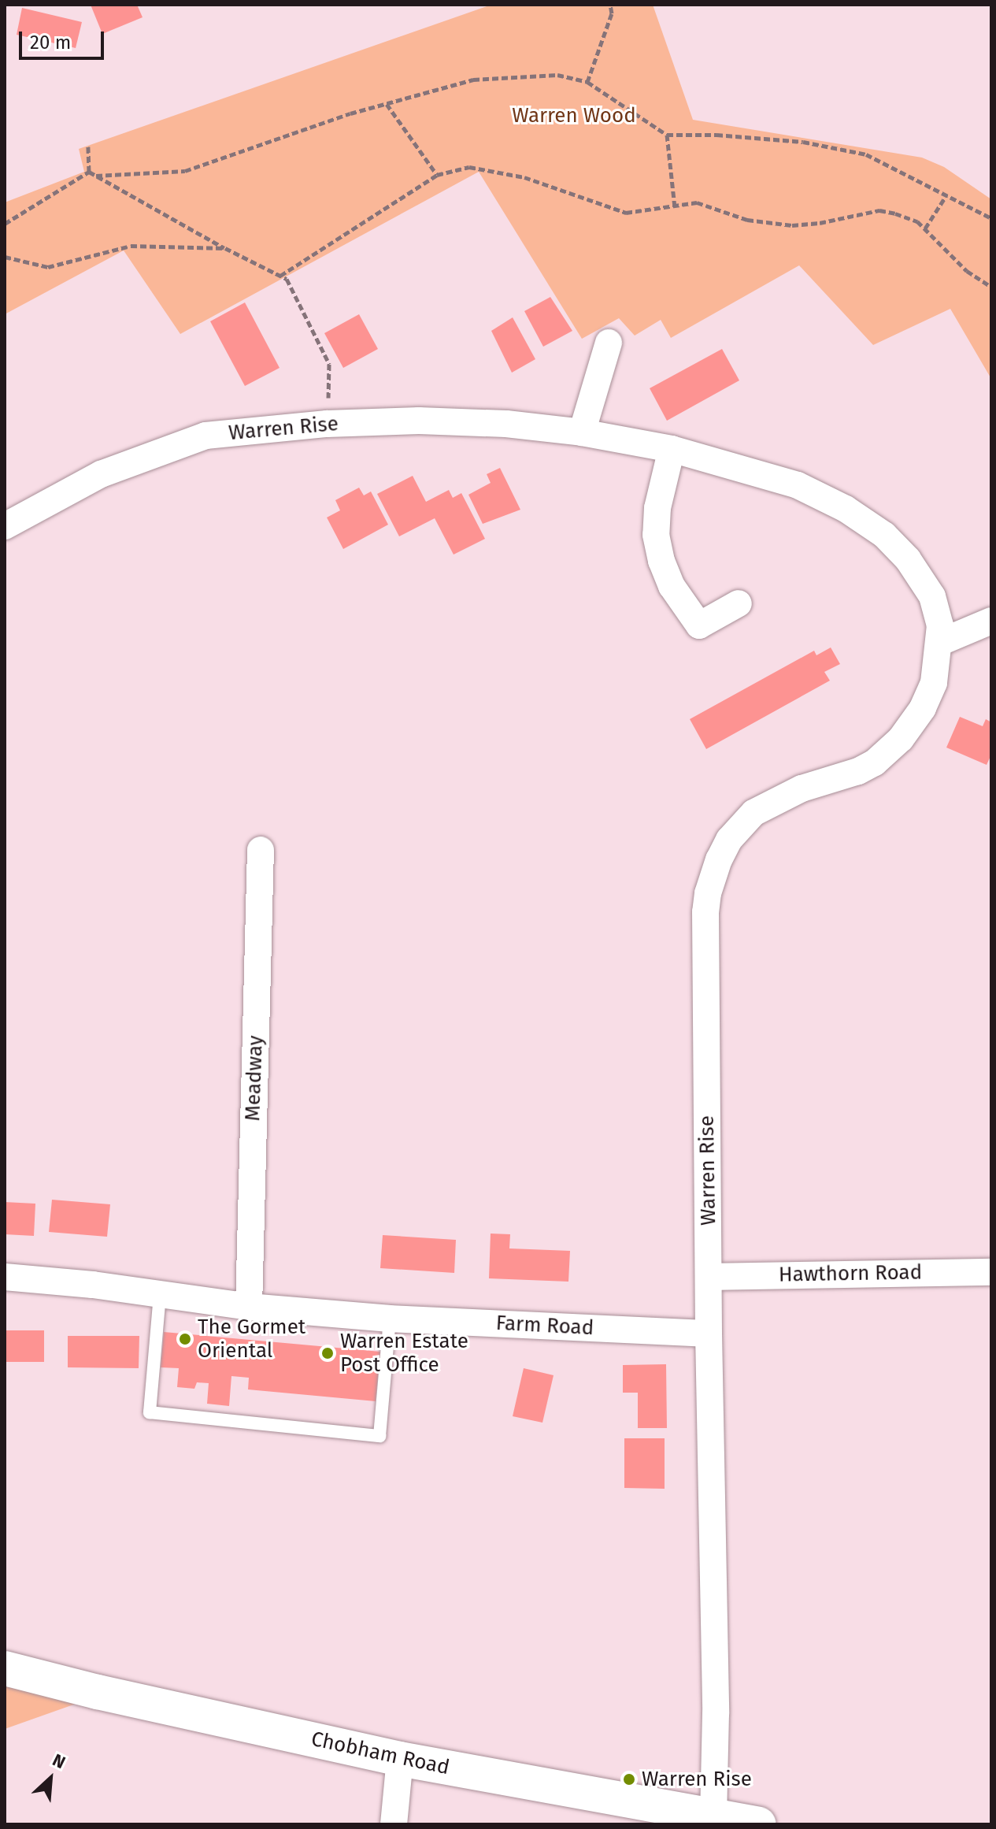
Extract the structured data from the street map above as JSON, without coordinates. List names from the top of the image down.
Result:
{
  "streets": {
    "main road": ["Chobham Road"],
    "street": [
      "Warren Rise",
      "Meadway",
      "Hawthorn Road",
      "Farm Road"
    ]
  },
  "crossings": [
    ["Warren Rise", "Hawthorn Road"],
    ["Warren Rise", "Farm Road"],
    ["Warren Rise", "Chobham Road"],
    ["Meadway", "Farm Road"]
  ],
  "parks": ["Warren Wood"],
  "places": ["The Gormet Oriental", "Warren Estate Post Office", "Warren Rise"],
  "scale_bar": "20 m",
  "north": "top right"
}
